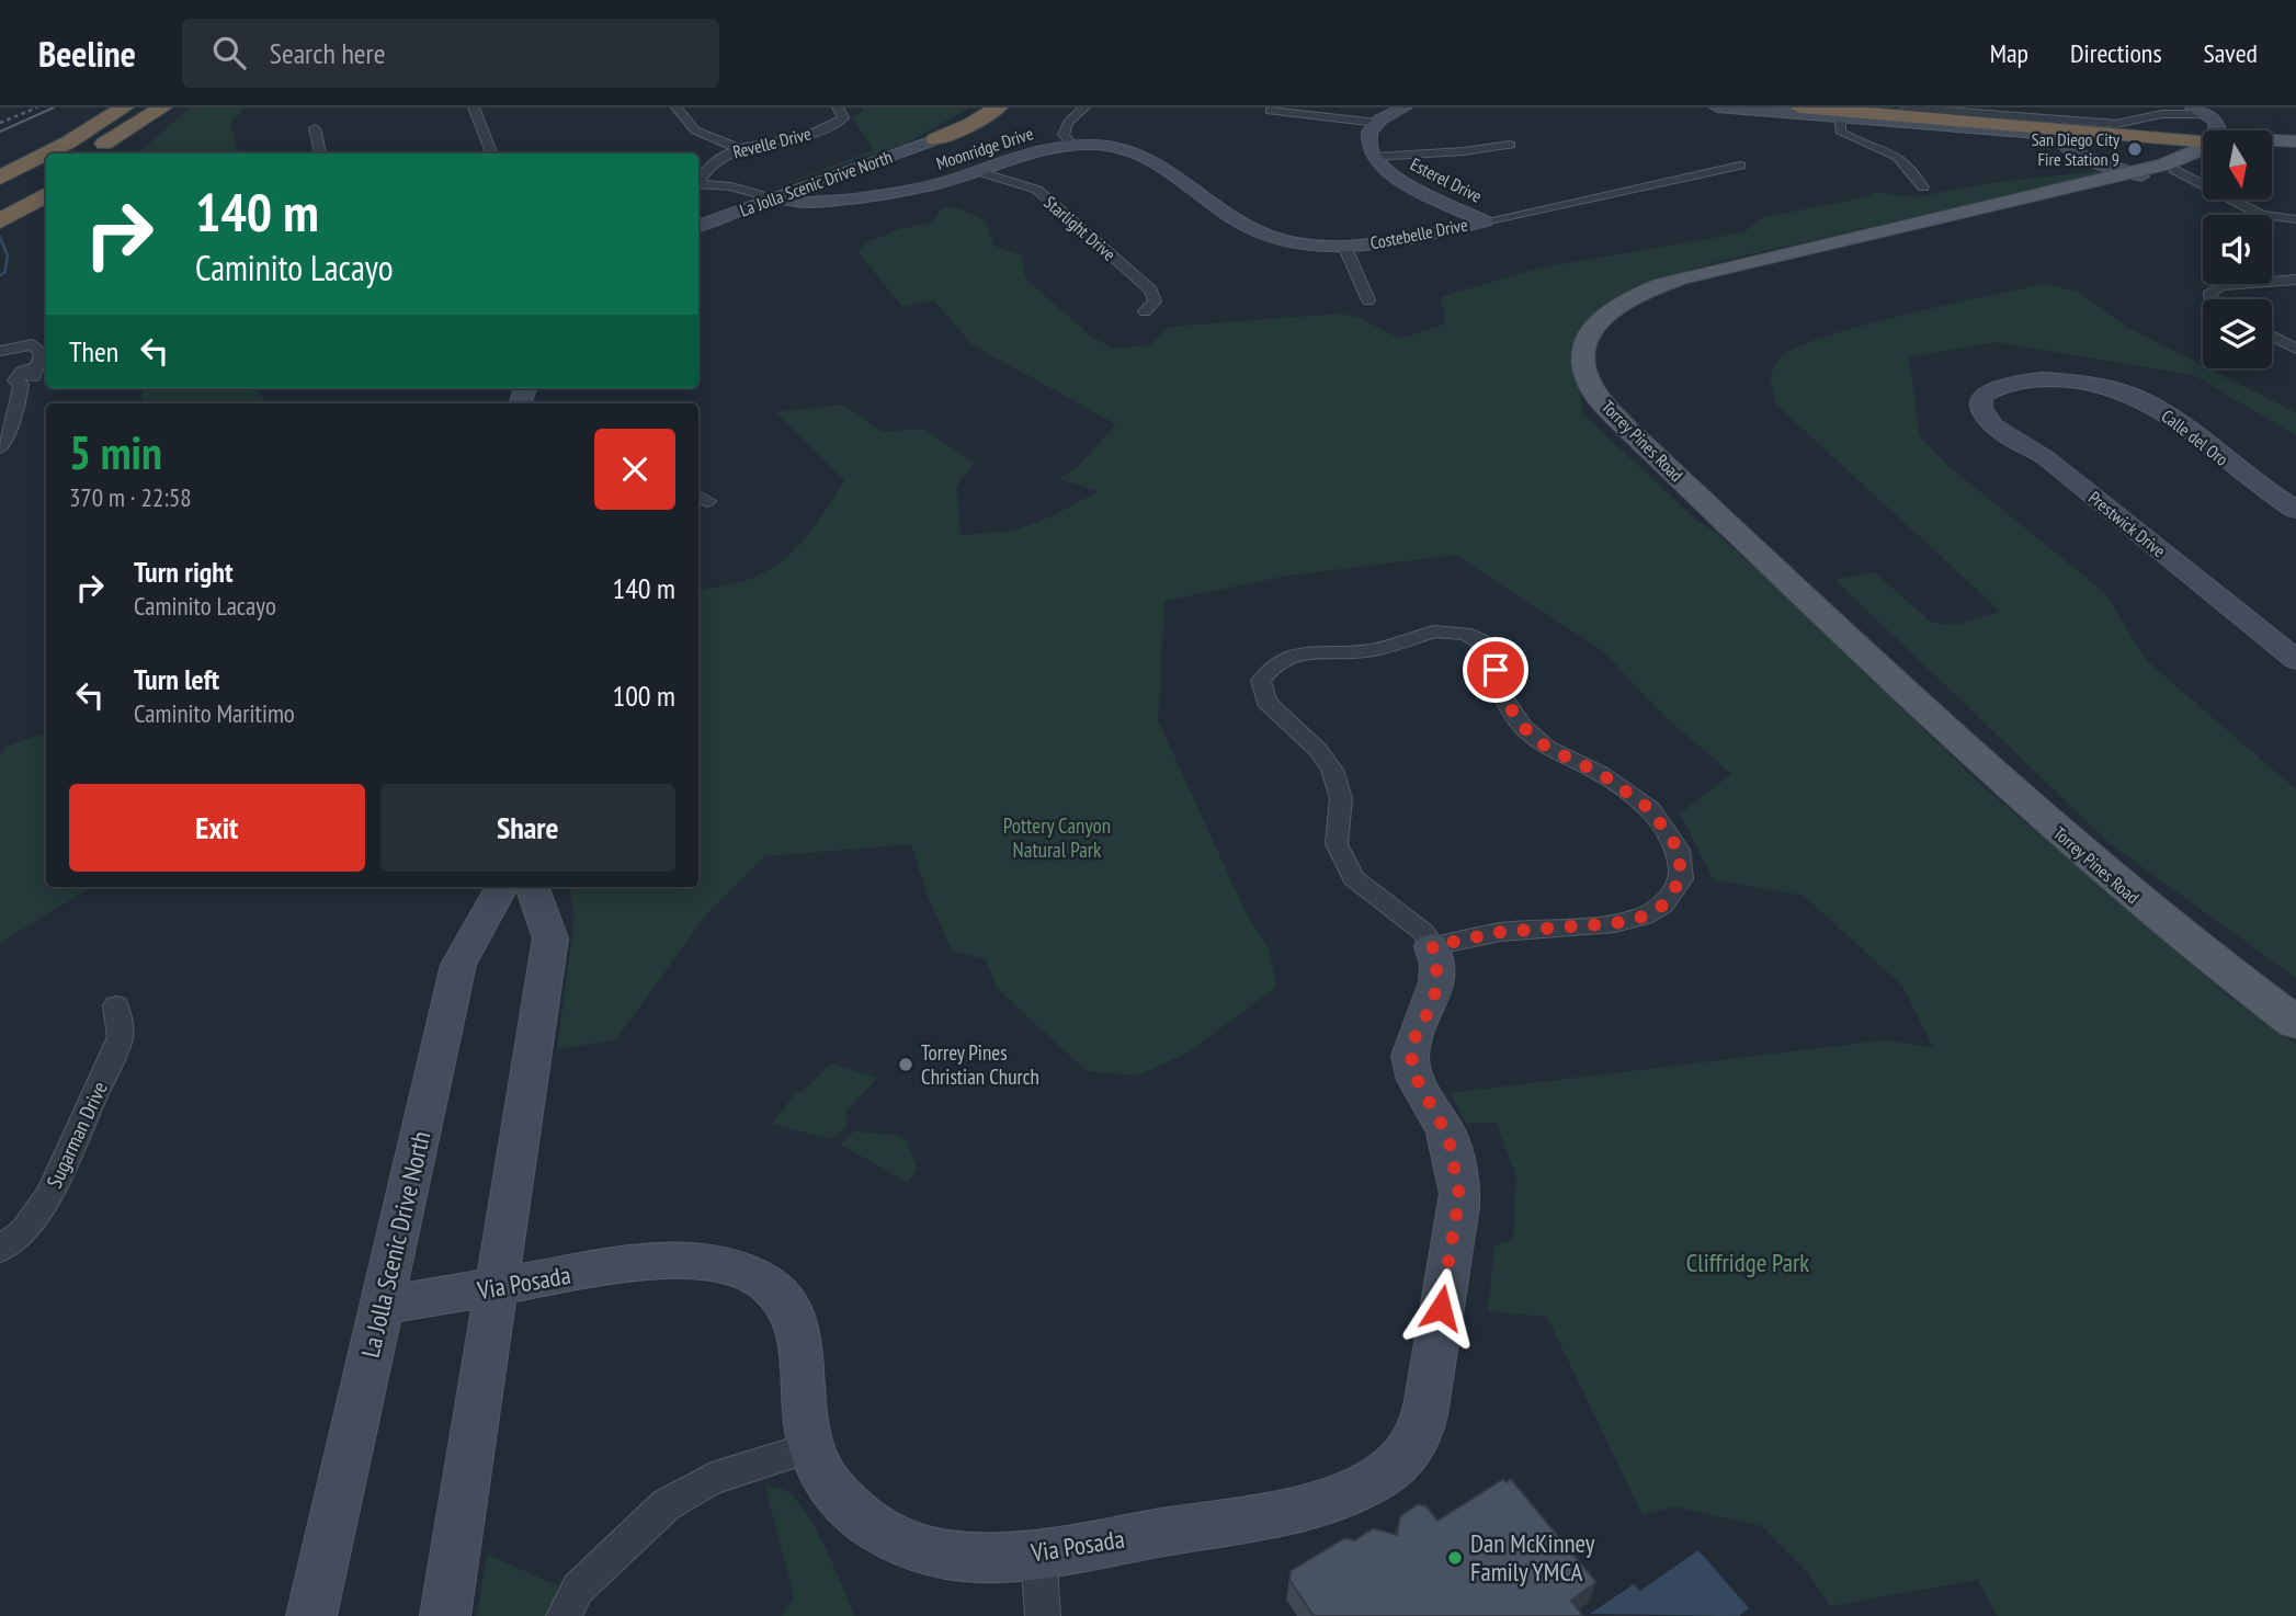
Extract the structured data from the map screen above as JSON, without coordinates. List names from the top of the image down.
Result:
{
  "streets": {
    "main road": ["Torrey Pines Road"],
    "street": [
      "Revelle Drive",
      "Moonridge Drive",
      "Esterel Drive",
      "La Jolla Scenic Drive North",
      "Starlight Drive",
      "Costebelle Drive",
      "Calle del Oro",
      "Prestwick Drive",
      "Sugarman Drive",
      "Via Posada"
    ]
  },
  "crossings": [
    ["Moonridge Drive", "La Jolla Scenic Drive North"],
    ["Moonridge Drive", "Starlight Drive"],
    ["Moonridge Drive", "Costebelle Drive"],
    ["Esterel Drive", "Costebelle Drive"],
    ["La Jolla Scenic Drive North", "Via Posada"],
    ["Calle del Oro", "Prestwick Drive"]
  ],
  "parks": ["Pottery Canyon Natural Park", "Cliffridge Park"],
  "places": ["San Diego City Fire Station 9", "Torrey Pines Christian Church", "Dan McKinney Family YMCA"],
  "north": "bottom",
  "page": {
    "header": "Beeline",
    "search": "Search here",
    "nav": ["Map", "Directions", "Saved"],
    "turn": ["140 m", "Caminito Lacayo"],
    "then": "Then",
    "heading": ["5 min", "370 m · 22:58"],
    "list": [
      {
        "name": "Turn right",
        "note": "Caminito Lacayo",
        "value": "140 m"
      },
      {
        "name": "Turn left",
        "note": "Caminito Maritimo",
        "value": "100 m"
      }
    ],
    "buttons": ["Exit", "Share"]
  }
}
